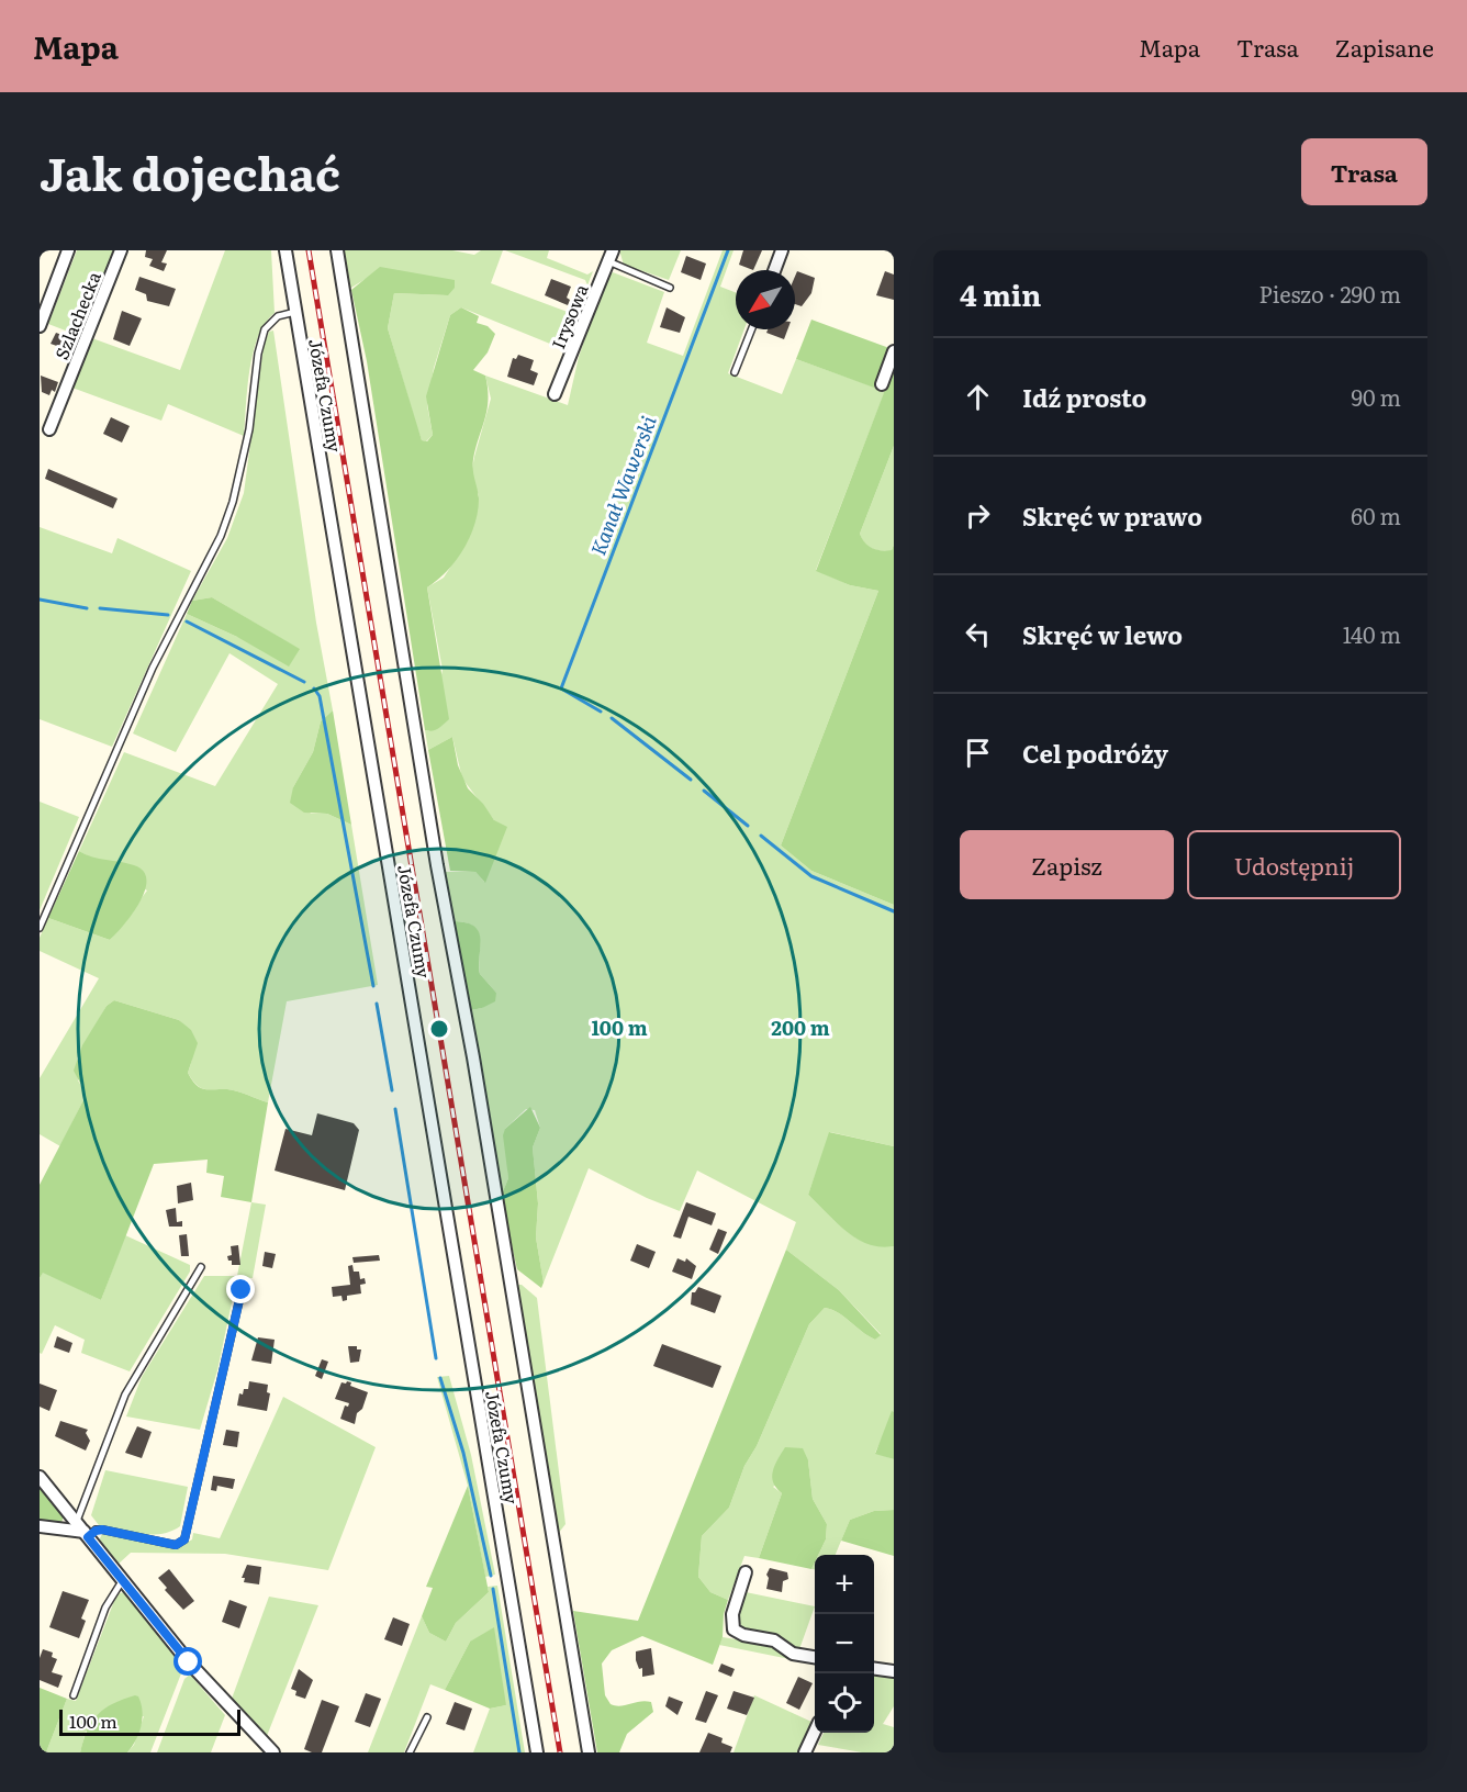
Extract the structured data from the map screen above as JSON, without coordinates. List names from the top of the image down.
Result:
{
  "streets": {
    "street": ["Szlachecka", "Irysowa", "Józefa Czumy"]
  },
  "water": ["Kanał Wawerski"],
  "scale_bar": "100 m",
  "north": "bottom left",
  "page": {
    "header": "Mapa",
    "nav": ["Mapa", "Trasa", "Zapisane"],
    "title": "Jak dojechać",
    "buttons": [
      "Trasa",
      ["Zapisz", "Udostępnij"]
    ],
    "heading": ["4 min", "Pieszo · 290 m"],
    "list": [
      ["Idź prosto", "90 m"],
      ["Skręć w prawo", "60 m"],
      ["Skręć w lewo", "140 m"],
      "Cel podróży"
    ],
    "map_buttons": ["+", "−"],
    "scale": "100 m"
  },
  "rings": ["100 m", "200 m"]
}
